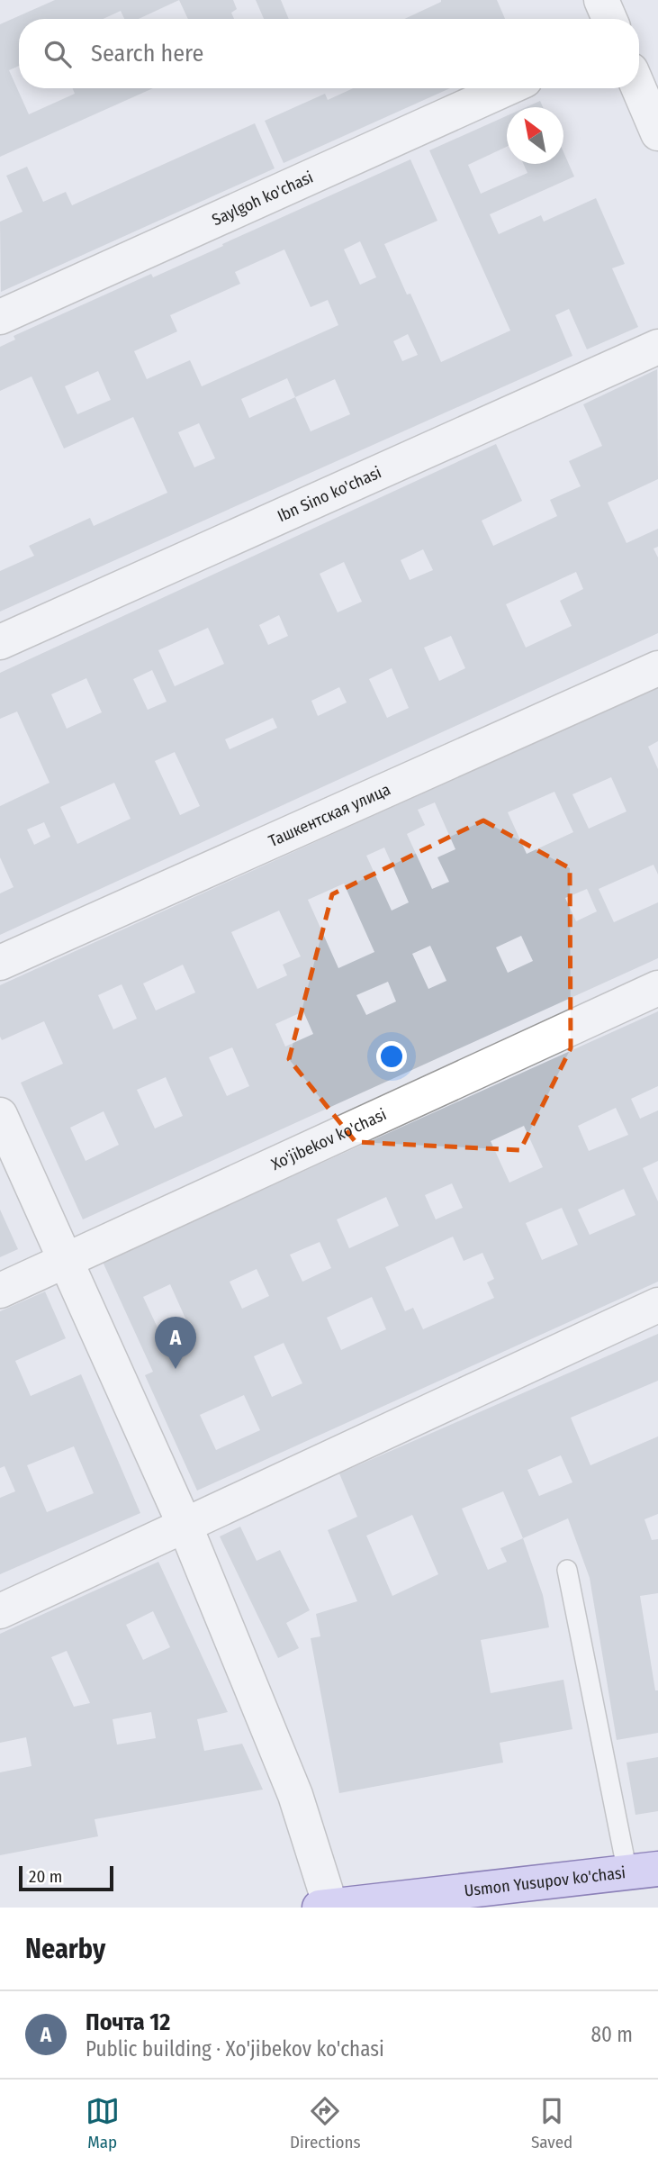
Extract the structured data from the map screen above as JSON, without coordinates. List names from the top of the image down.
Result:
{
  "streets": {
    "main road": ["Usmon Yusupov ko'chasi"],
    "street": [
      "Saylgoh ko'chasi",
      "Ibn Sino ko'chasi",
      "Ташкентская улица",
      "Xo'jibekov ko'chasi"
    ]
  },
  "scale_bar": "20 m",
  "north": "top left",
  "page": {
    "search": "Search here",
    "pins": "A",
    "scale": "20 m",
    "heading": "Nearby",
    "list": [
      {
        "mark": "A",
        "name": "Почта 12",
        "note": "Public building · Xo'jibekov ko'chasi",
        "value": "80 m"
      }
    ],
    "nav": ["Map", "Directions", "Saved"]
  }
}
